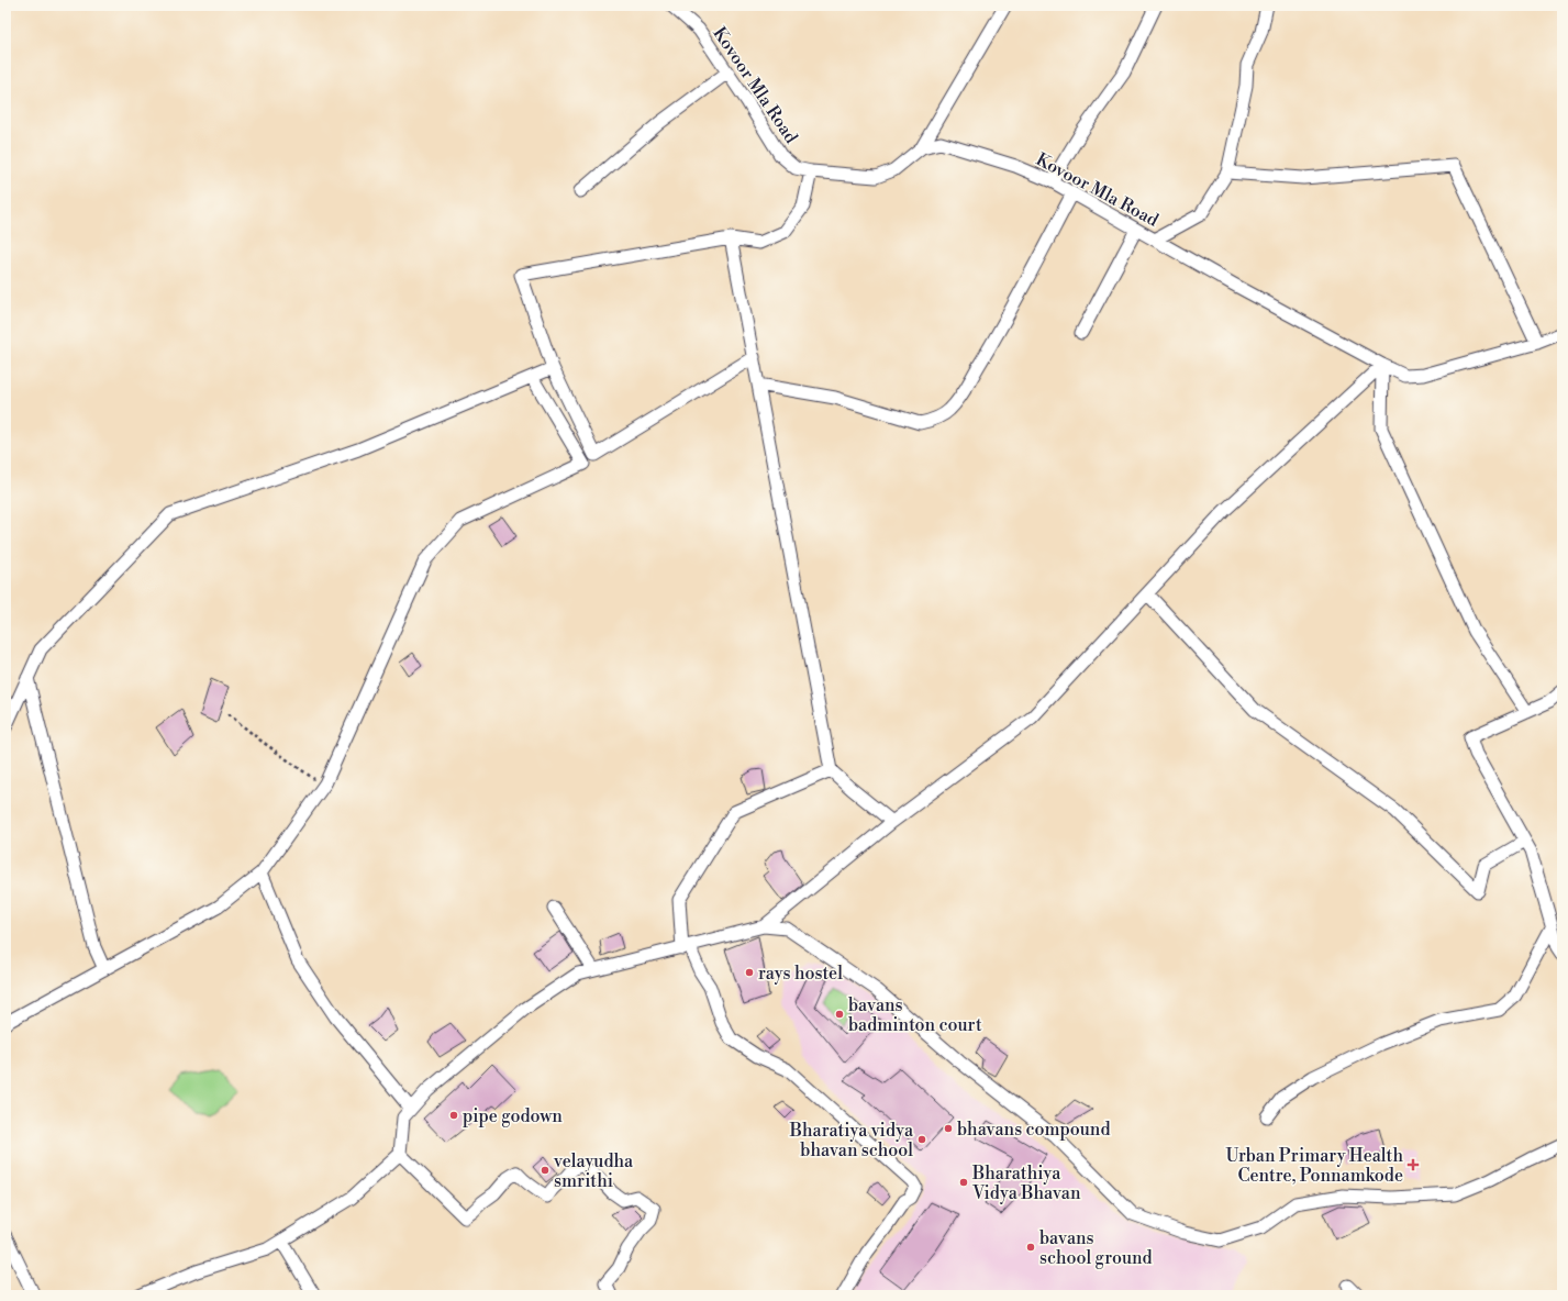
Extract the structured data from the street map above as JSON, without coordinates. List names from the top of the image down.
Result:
{
  "streets": {
    "street": ["Kovoor Mla Road"]
  },
  "places": {
    "other": [
      "rays hostel",
      "bavans badminton court",
      "pipe godown",
      "bhavans compound",
      "Bharatiya vidya bhavan school",
      "velayudha smrithi",
      "Bharathiya Vidya Bhavan",
      "bavans school ground"
    ],
    "health": ["Urban Primary Health Centre, Ponnamkode"]
  }
}
